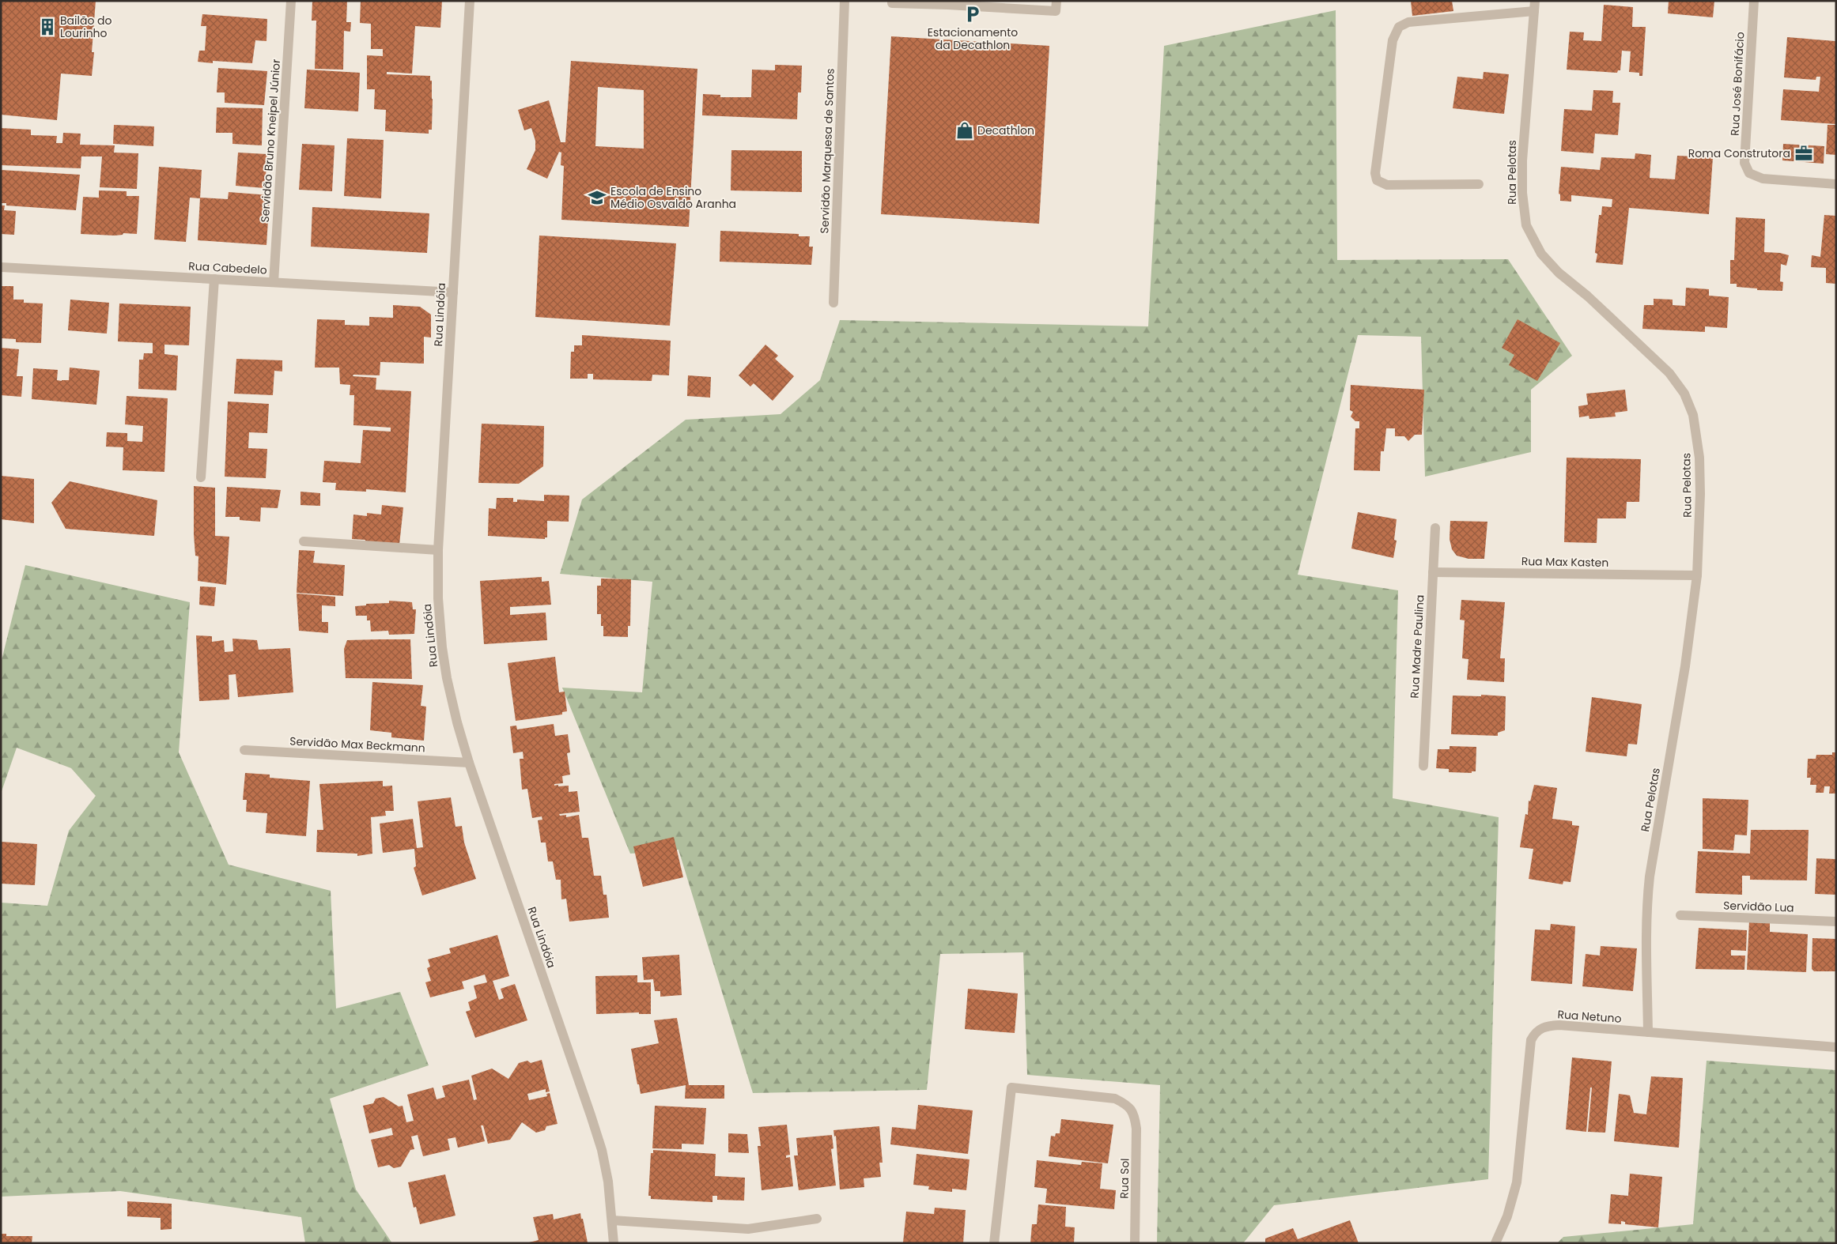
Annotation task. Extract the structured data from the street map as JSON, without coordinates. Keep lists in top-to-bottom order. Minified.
{"streets":{"street":["Rua José Bonifácio","Servidão Bruno Kneipel Júnior","Servidão Marquesa de Santos","Rua Pelotas","Rua Cabedelo","Rua Lindóia","Rua Max Kasten","Rua Madre Paulina","Servidão Max Beckmann","Servidão Lua","Rua Netuno","Rua Sol"]},"crossings":[["Servidão Bruno Kneipel Júnior","Rua Cabedelo"],["Rua Pelotas","Rua Max Kasten"],["Rua Pelotas","Rua Netuno"],["Rua Cabedelo","Rua Lindóia"],["Rua Lindóia","Servidão Max Beckmann"],["Rua Max Kasten","Rua Madre Paulina"]],"places":{"parking":["Estacionamento da Decathlon"],"building":["Bailão do Lourinho"],"shop":["Decathlon"],"office":["Roma Construtora"],"school or university":["Escola de Ensino Médio Osvaldo Aranha"]}}
